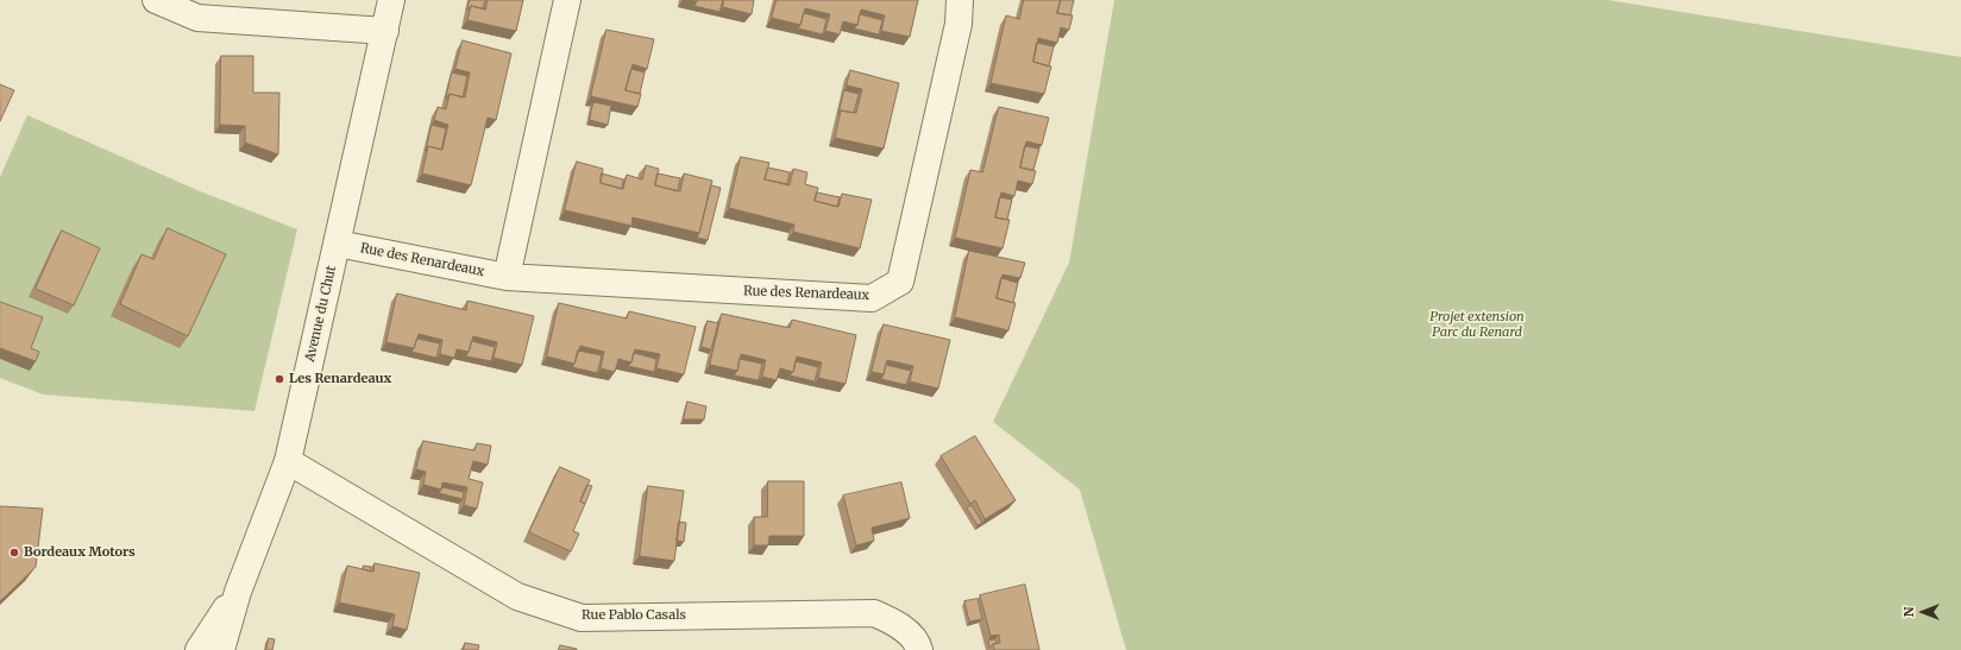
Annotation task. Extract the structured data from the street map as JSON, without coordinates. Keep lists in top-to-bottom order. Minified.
{"streets":{"street":["Rue des Renardeaux","Avenue du Chut","Rue Pablo Casals"]},"crossings":[["Rue des Renardeaux","Avenue du Chut"],["Avenue du Chut","Rue Pablo Casals"]],"parks":["Projet extension Parc du Renard"],"places":["Les Renardeaux","Bordeaux Motors"],"north":"left"}
